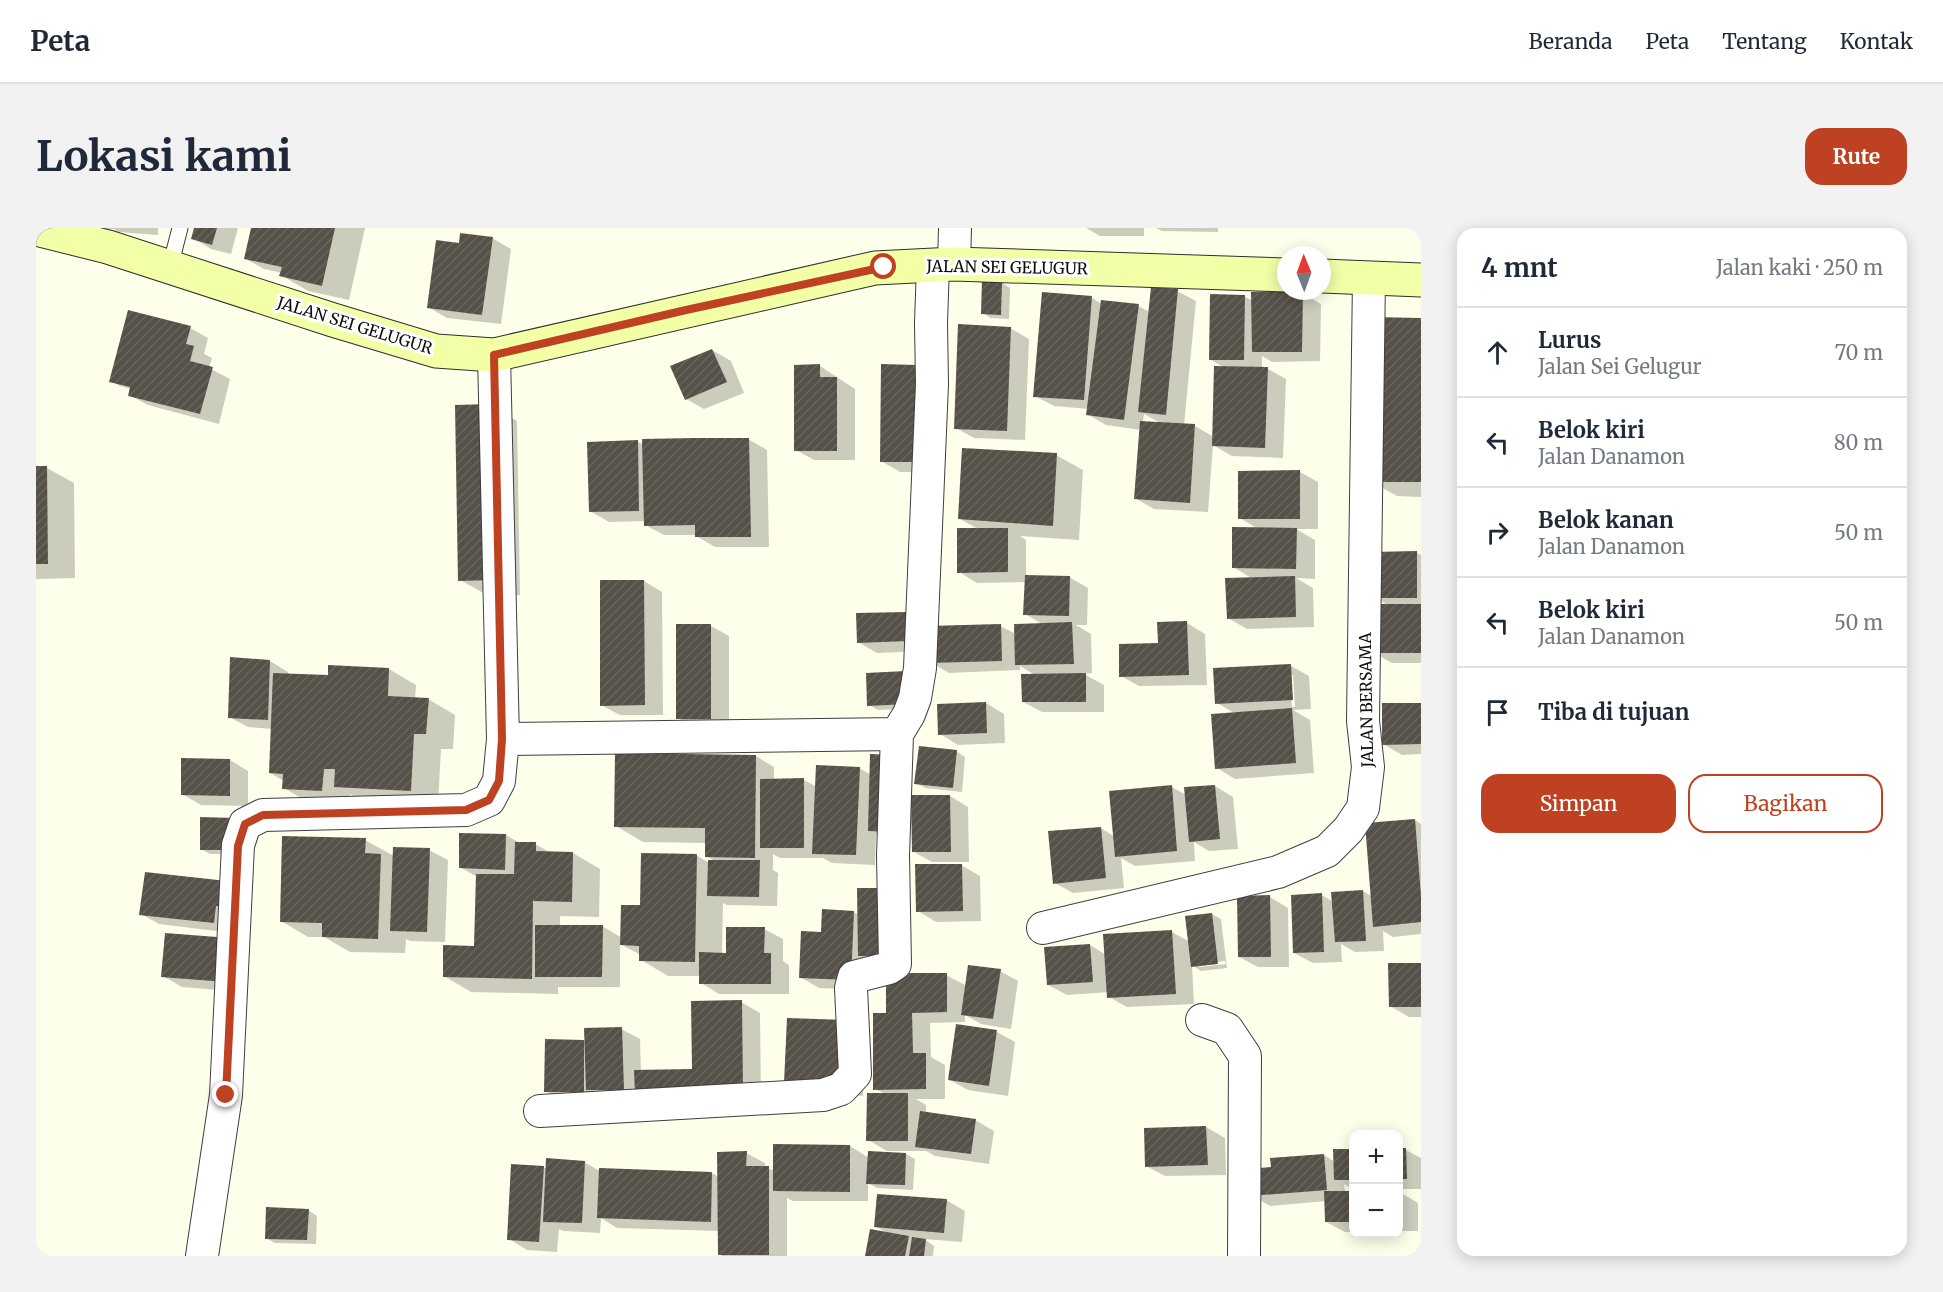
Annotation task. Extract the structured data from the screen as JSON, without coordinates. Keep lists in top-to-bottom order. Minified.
{"streets":{"main road":["JALAN SEI GELUGUR"],"street":["JALAN BERSAMA"]},"north":"top","page":{"header":"Peta","nav":["Beranda","Peta","Tentang","Kontak"],"buttons":["Rute",["Simpan","Bagikan"]],"title":"Lokasi kami","heading":["4 mnt","Jalan kaki · 250 m"],"list":[["Lurus","Jalan Sei Gelugur","70 m"],["Belok kiri","Jalan Danamon","80 m"],["Belok kanan","Jalan Danamon","50 m"],["Belok kiri","Jalan Danamon","50 m"],"Tiba di tujuan"],"map_buttons":["+","−"]}}
